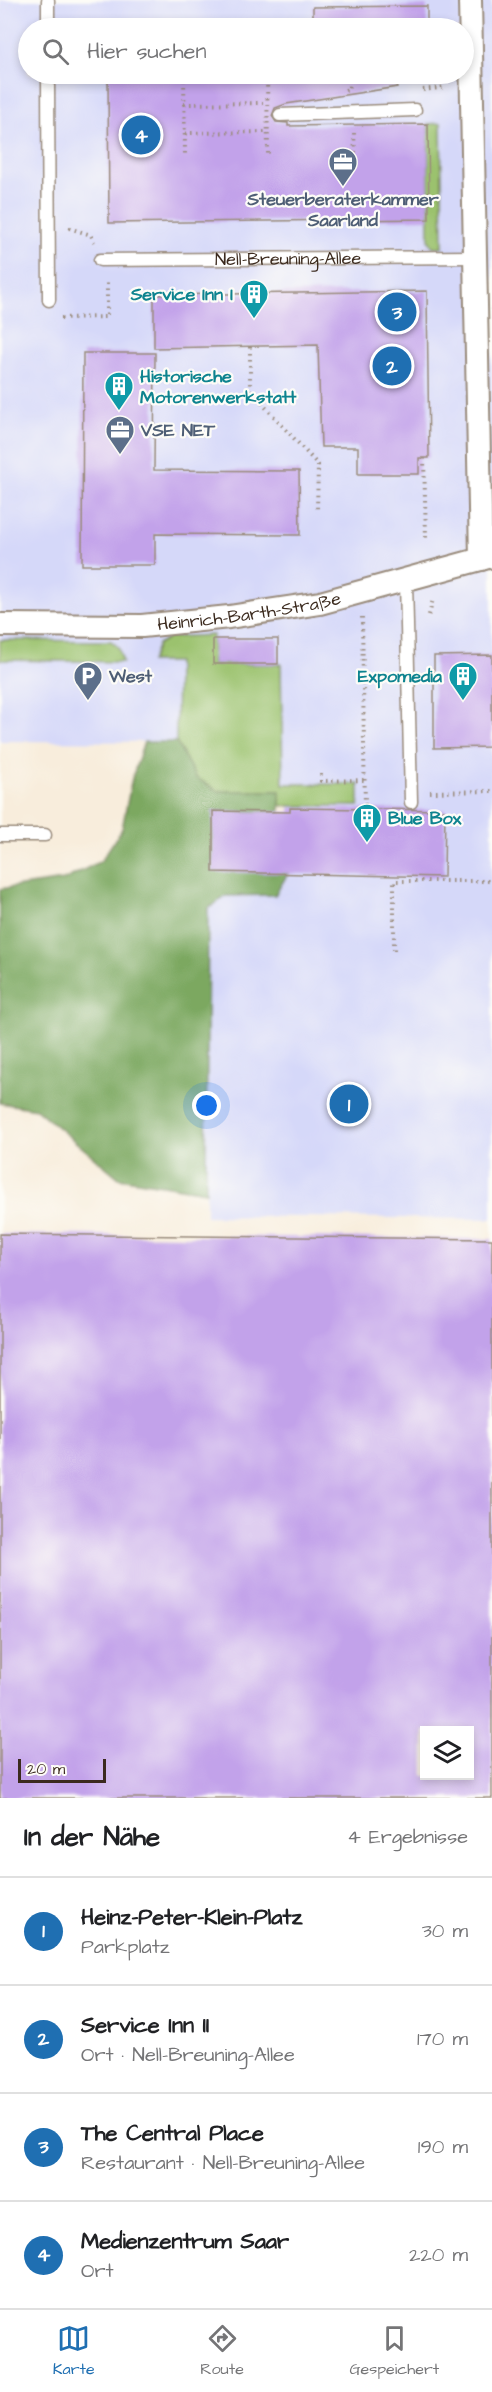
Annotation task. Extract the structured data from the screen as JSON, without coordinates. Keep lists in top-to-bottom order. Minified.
{"streets":{"street":["Heinrich-Barth-Straße"],"lane":["Nell-Breuning-Allee"]},"places":{"office":["Steuerberaterkammer Saarland","VSE NET"],"building":["Service Inn I","Historische Motorenwerkstatt","Expomedia","Blue Box"],"parking":["West"]},"scale_bar":"20 m","page":{"search":"Hier suchen","pins":["4","3","2","1"],"scale":"20 m","heading":["In der Nähe","4 Ergebnisse"],"list":[{"mark":"1","name":"Heinz-Peter-Klein-Platz","note":"Parkplatz","value":"30 m"},{"mark":"2","name":"Service Inn II","note":"Ort · Nell-Breuning-Allee","value":"170 m"},{"mark":"3","name":"The Central Place","note":"Restaurant · Nell-Breuning-Allee","value":"190 m"},{"mark":"4","name":"Medienzentrum Saar","note":"Ort","value":"220 m"}],"nav":["Karte","Route","Gespeichert"]}}
